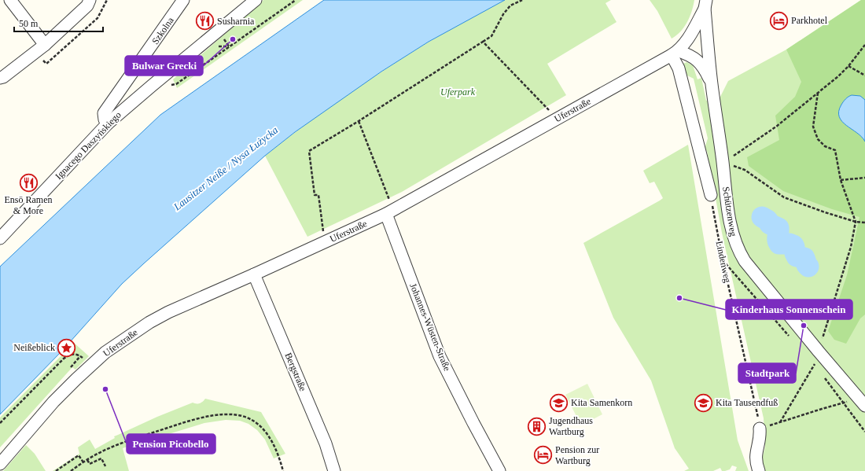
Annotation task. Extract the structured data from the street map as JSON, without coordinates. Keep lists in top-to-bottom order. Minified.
{"streets":{"street":["Szkolna","Uferstraße","Ignacego Daszyńskiego","Schützenweg","Johannes-Wüsten-Straße","Bergstraße"],"path":["Lindenweg"]},"crossings":[["Szkolna","Ignacego Daszyńskiego"],["Uferstraße","Schützenweg"],["Uferstraße","Johannes-Wüsten-Straße"],["Uferstraße","Bergstraße"]],"water":["Lausitzer Neiße / Nysa Łużycka"],"parks":["Uferpark"],"places":{"hotel":["Parkhotel","Pension zur Wartburg"],"restaurant":["Susharnia","Ensō Ramen & More"],"other":["Bulwar Grecki","Kinderhaus Sonnenschein","Stadtpark","Pension Picobello"],"place":["Neißeblick"],"school or university":["Kita Samenkorn","Kita Tausendfuß"],"building":["Jugendhaus Wartburg"]},"scale_bar":"50 m"}
